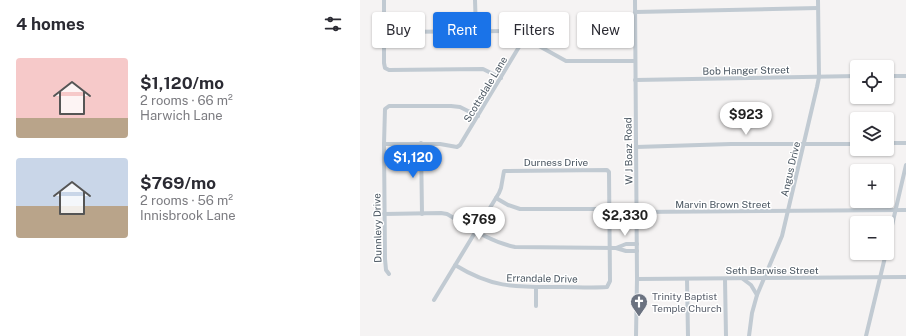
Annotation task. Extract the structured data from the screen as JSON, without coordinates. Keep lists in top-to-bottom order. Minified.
{"streets":{"street":["Bob Hanger Street","Scottsdale Lane","W J Boaz Road","Durness Drive","Angus Drive","Marvin Brown Street","Dunnlevy Drive","Seth Barwise Street","Errandale Drive"]},"crossings":[["Bob Hanger Street","W J Boaz Road"],["Bob Hanger Street","Angus Drive"],["Scottsdale Lane","Dunnlevy Drive"],["W J Boaz Road","Marvin Brown Street"],["W J Boaz Road","Seth Barwise Street"],["Angus Drive","Marvin Brown Street"],["Angus Drive","Seth Barwise Street"]],"places":{"church":["Trinity Baptist Temple Church"]},"page":{"heading":"4 homes","chip":["Buy","Rent","Filters","New"],"list":[{"name":"$1,120/mo","note":"2 rooms · 66 m² · Harwich Lane"},{"name":"$769/mo","note":"2 rooms · 56 m² · Innisbrook Lane"}],"map_buttons":["+","−"],"price":["$923","$1,120","$2,330","$769"]}}
